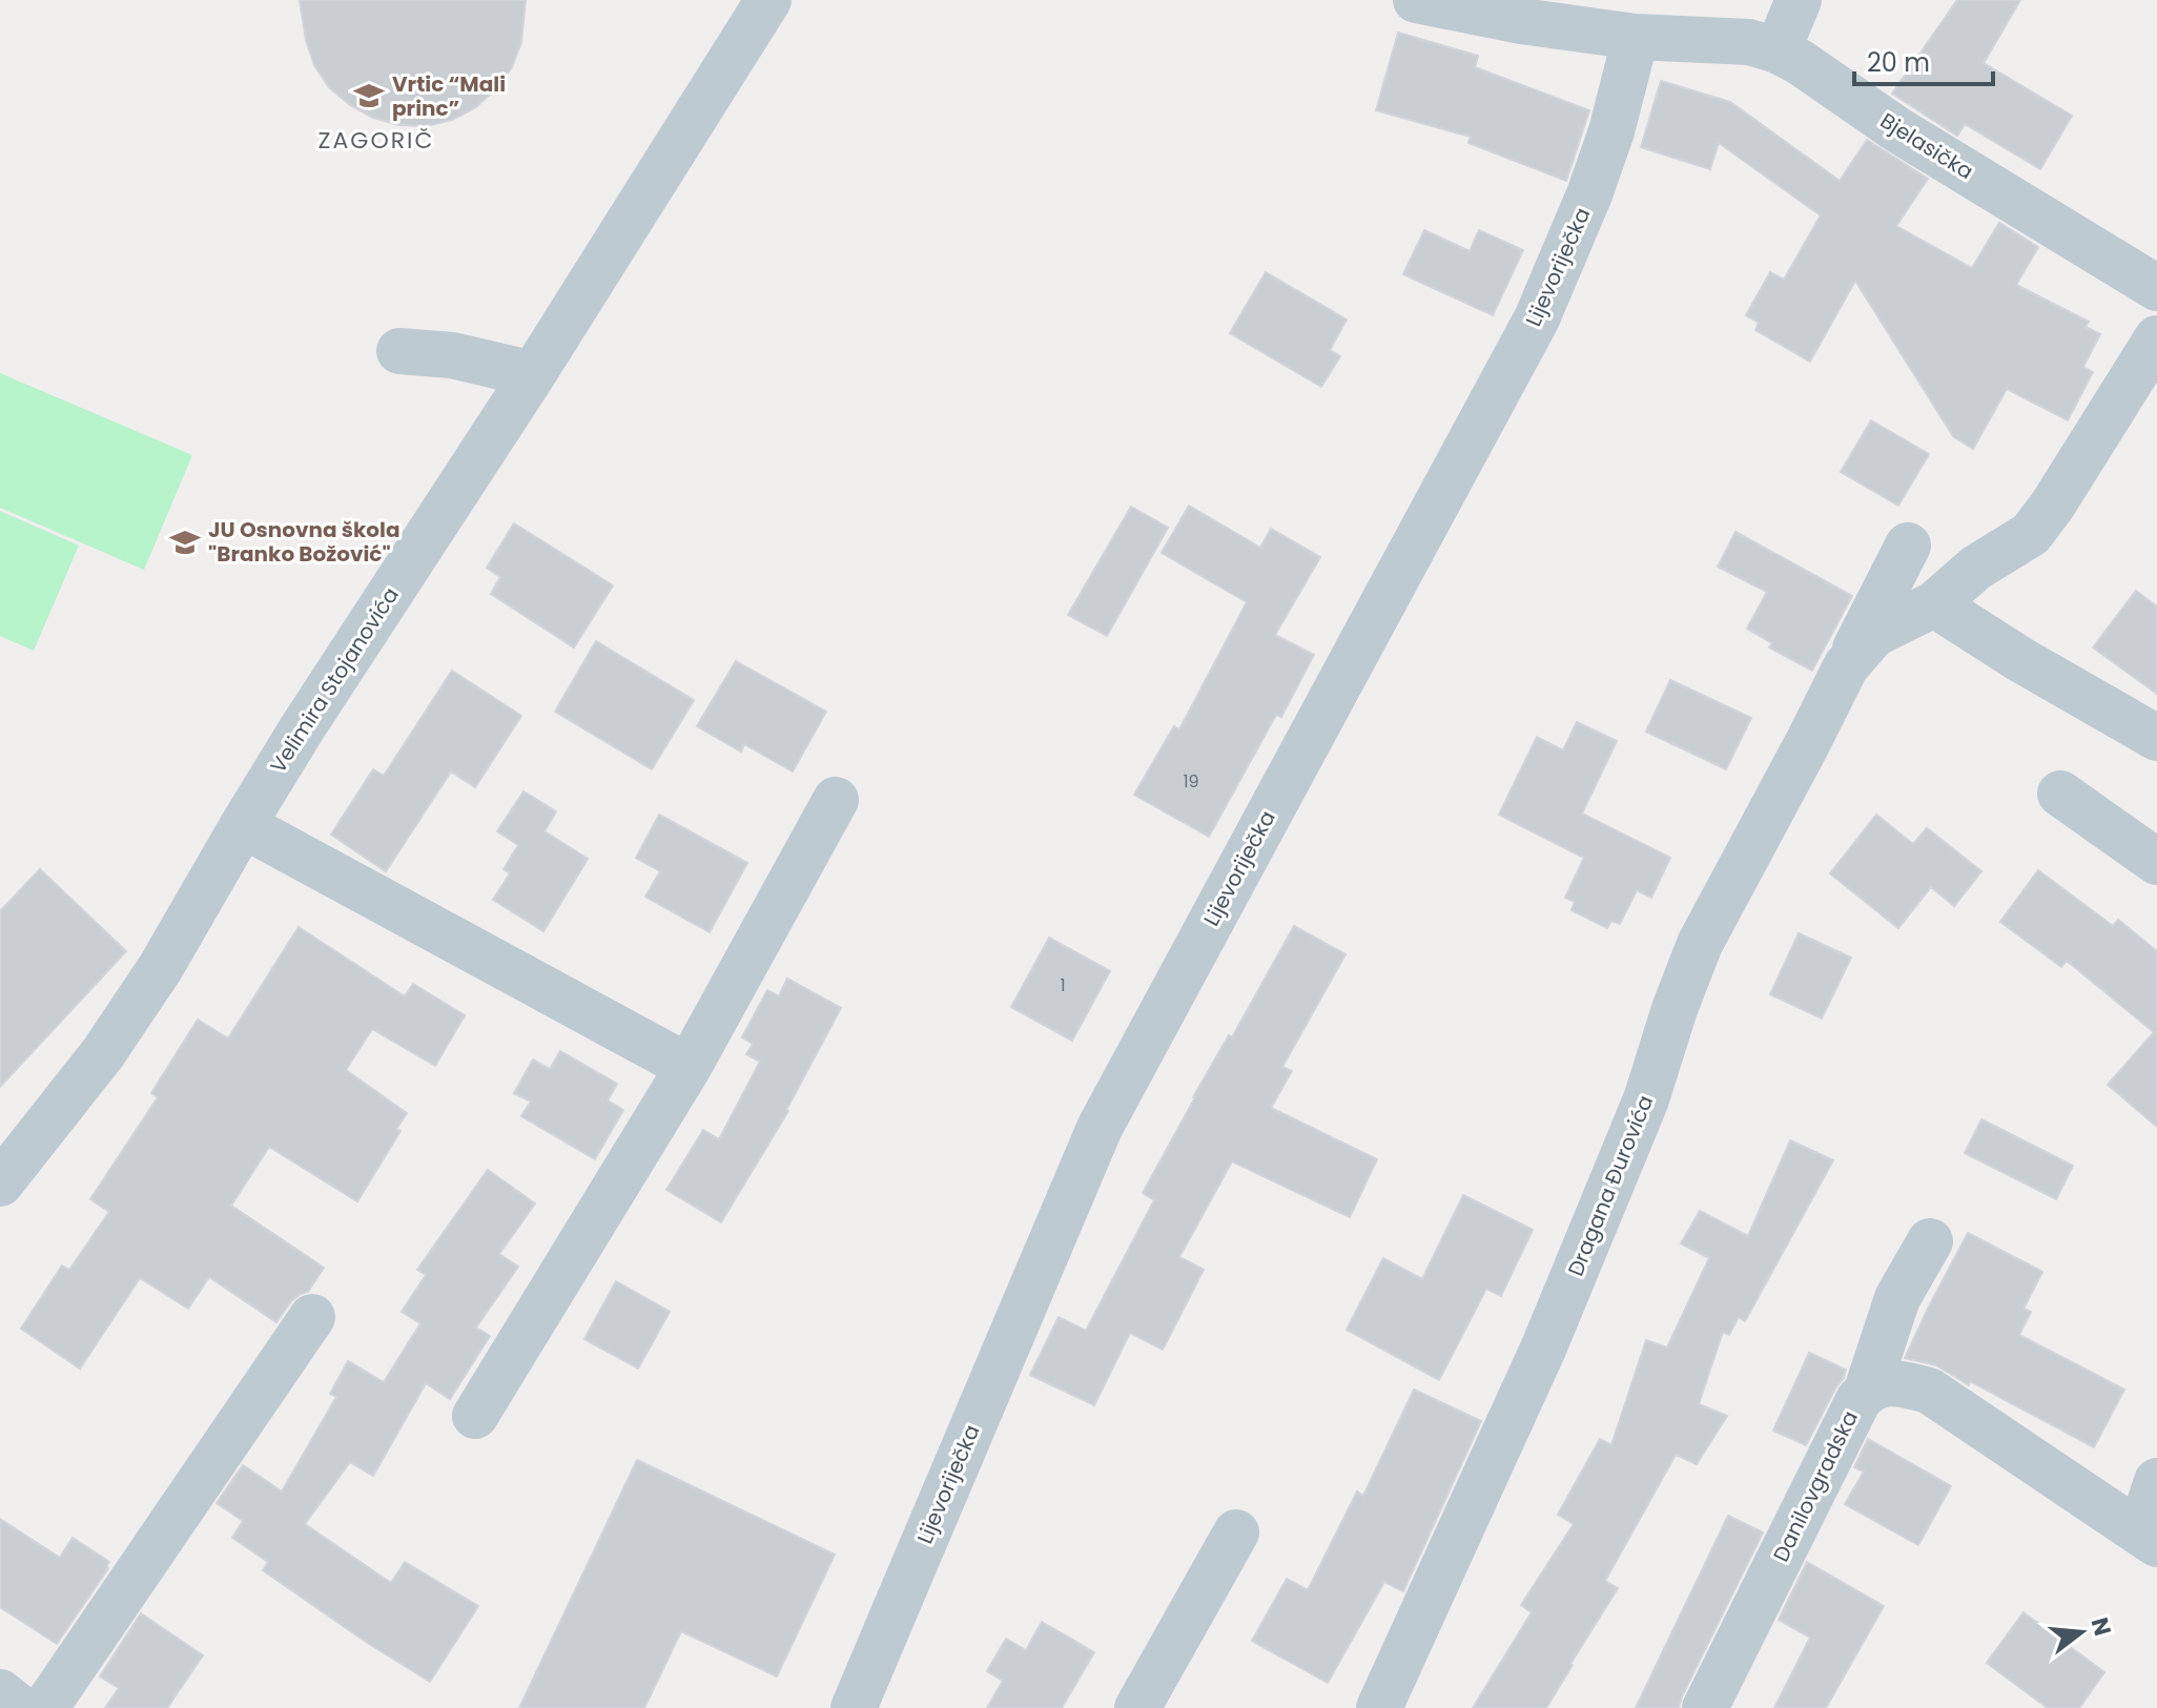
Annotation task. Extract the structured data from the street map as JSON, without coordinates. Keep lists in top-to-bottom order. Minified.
{"streets":{"street":["Bjelasička","Lijevoriječka","Velimira Stojanovića","Dragana Đurovića","Danilovgradska"]},"crossings":[["Bjelasička","Lijevoriječka"]],"districts":["ZAGORIČ"],"places":{"school or university":["Vrtic “Mali princ”","JU Osnovna škola \"Branko Božović\""]},"house_numbers":["19","1"],"scale_bar":"20 m","north":"right"}
